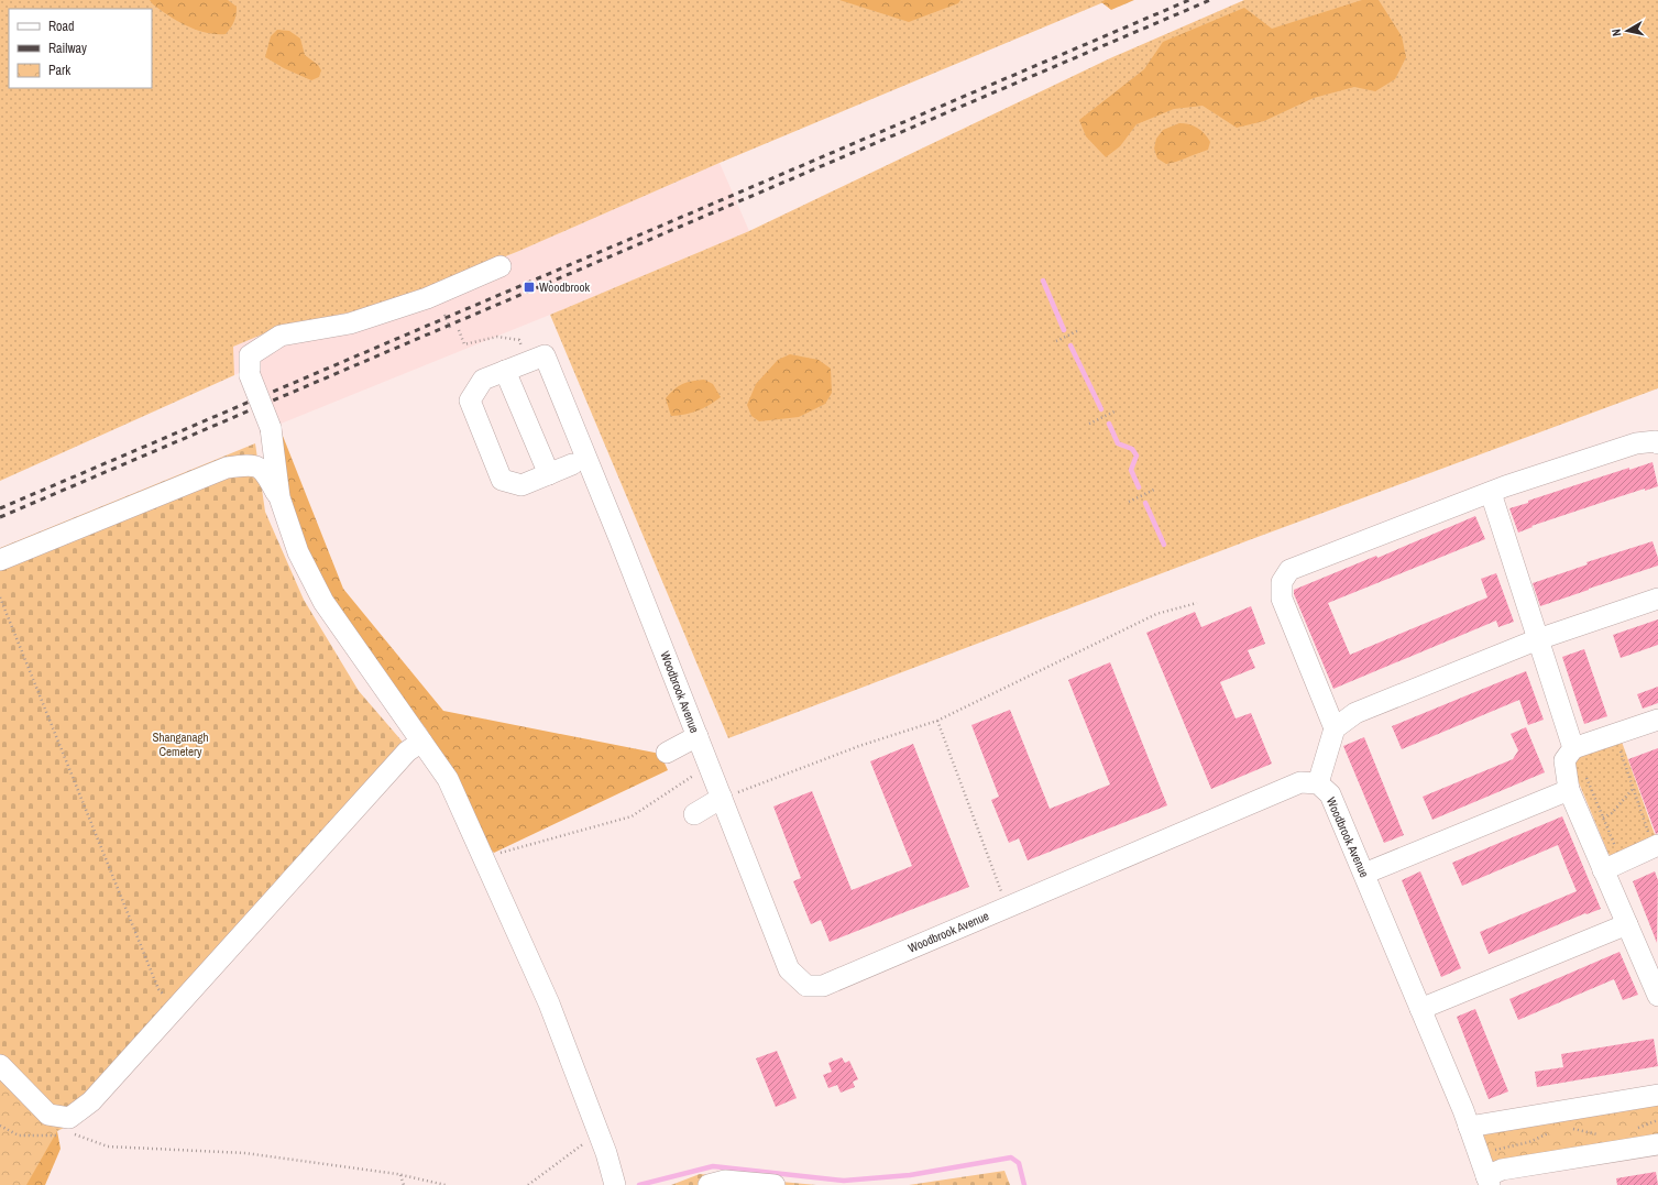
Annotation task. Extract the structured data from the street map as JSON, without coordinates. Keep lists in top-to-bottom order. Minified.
{"streets":{"street":["Woodbrook Avenue"]},"parks":["Shanganagh Cemetery"],"places":{"transit":["Woodbrook"]},"legend":["Road","Railway","Park"],"north":"left"}
